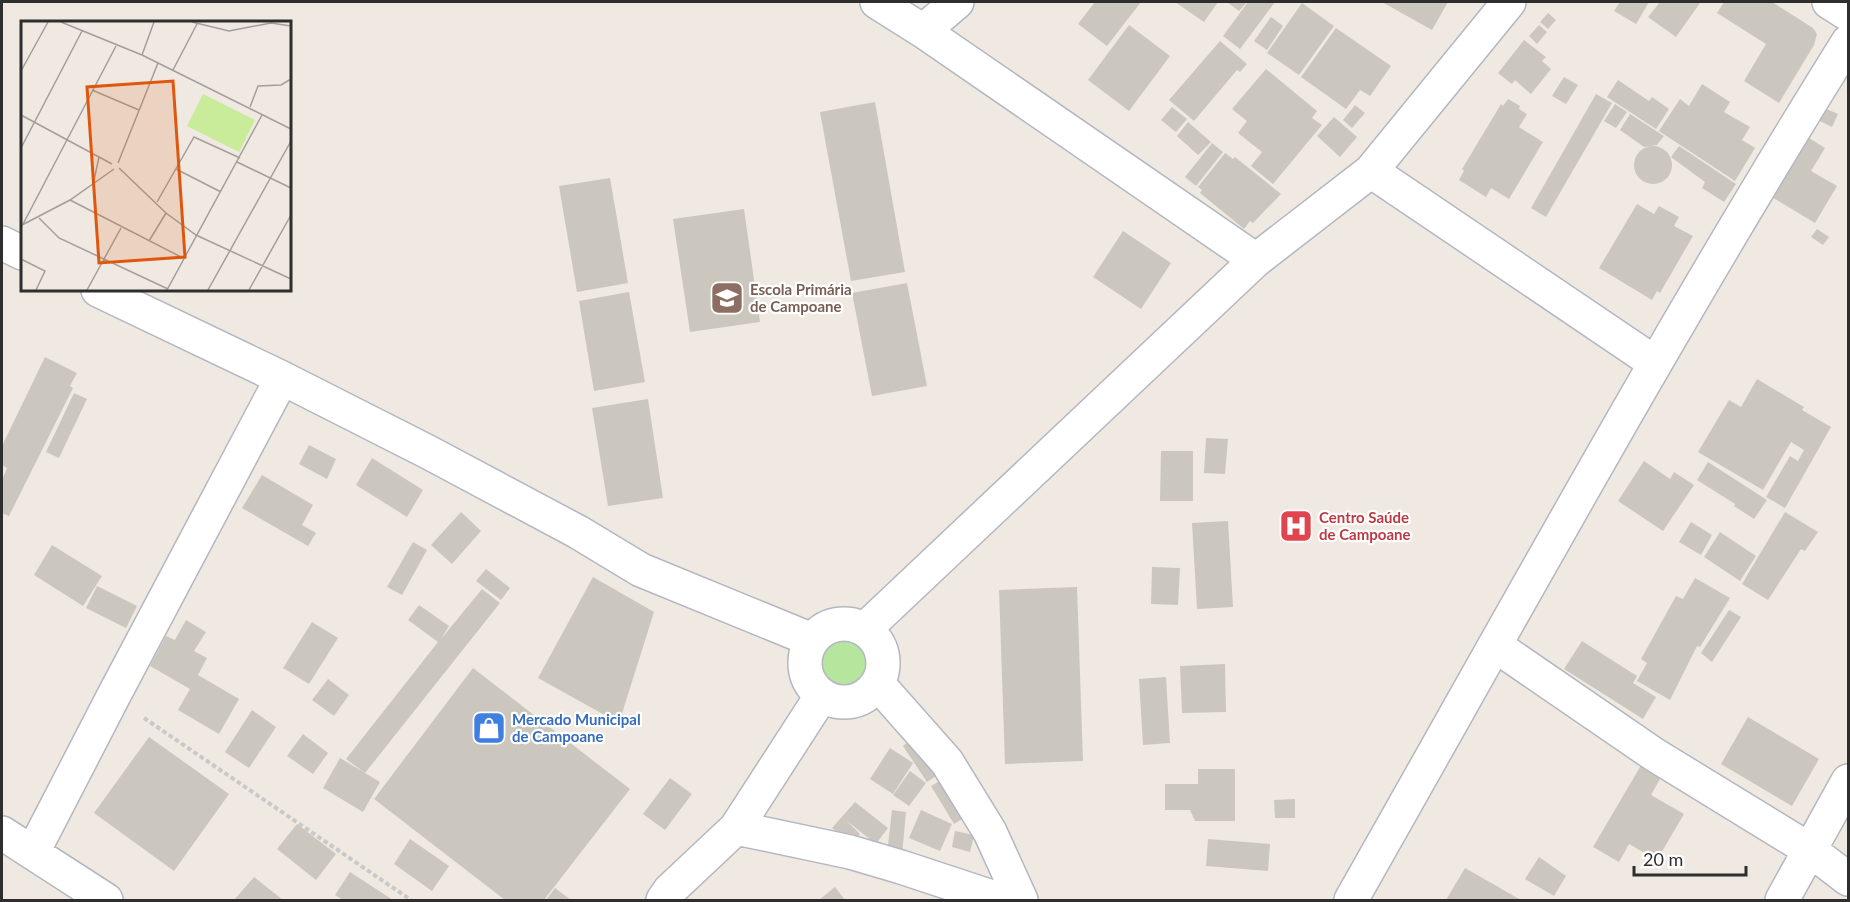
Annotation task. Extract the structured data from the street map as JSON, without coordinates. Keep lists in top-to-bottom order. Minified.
{"places":{"school or university":["Escola Primária de Campoane"],"hospital":["Centro Saúde de Campoane"],"shop":["Mercado Municipal de Campoane"]},"scale_bar":"20 m"}
